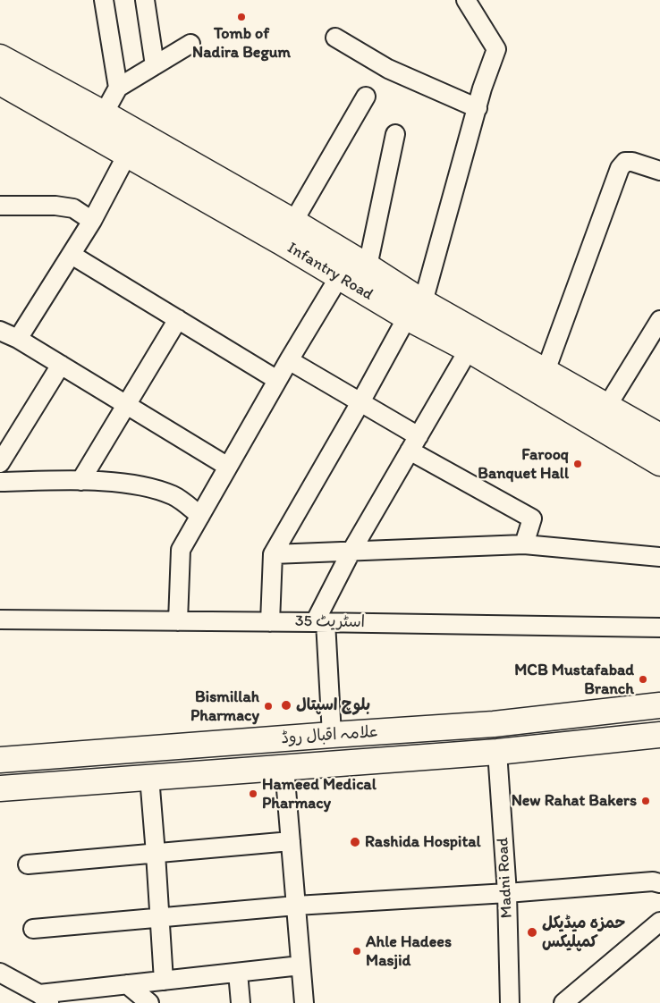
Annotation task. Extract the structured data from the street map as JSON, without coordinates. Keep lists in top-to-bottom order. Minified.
{"streets":{"main road":["Infantry Road","علامہ اقبال روڈ"],"street":["اسٹریٹ 35","Madni Road"]},"crossings":[["علامہ اقبال روڈ","Madni Road"]],"places":["Tomb of Nadira Begum","Farooq Banquet Hall","MCB Mustafabad Branch","بلوچ اسپتال","Bismillah Pharmacy","Hameed Medical Pharmacy","New Rahat Bakers","Rashida Hospital","حمزہ میڈیکل کمپلیکس","Ahle Hadees Masjid"]}
